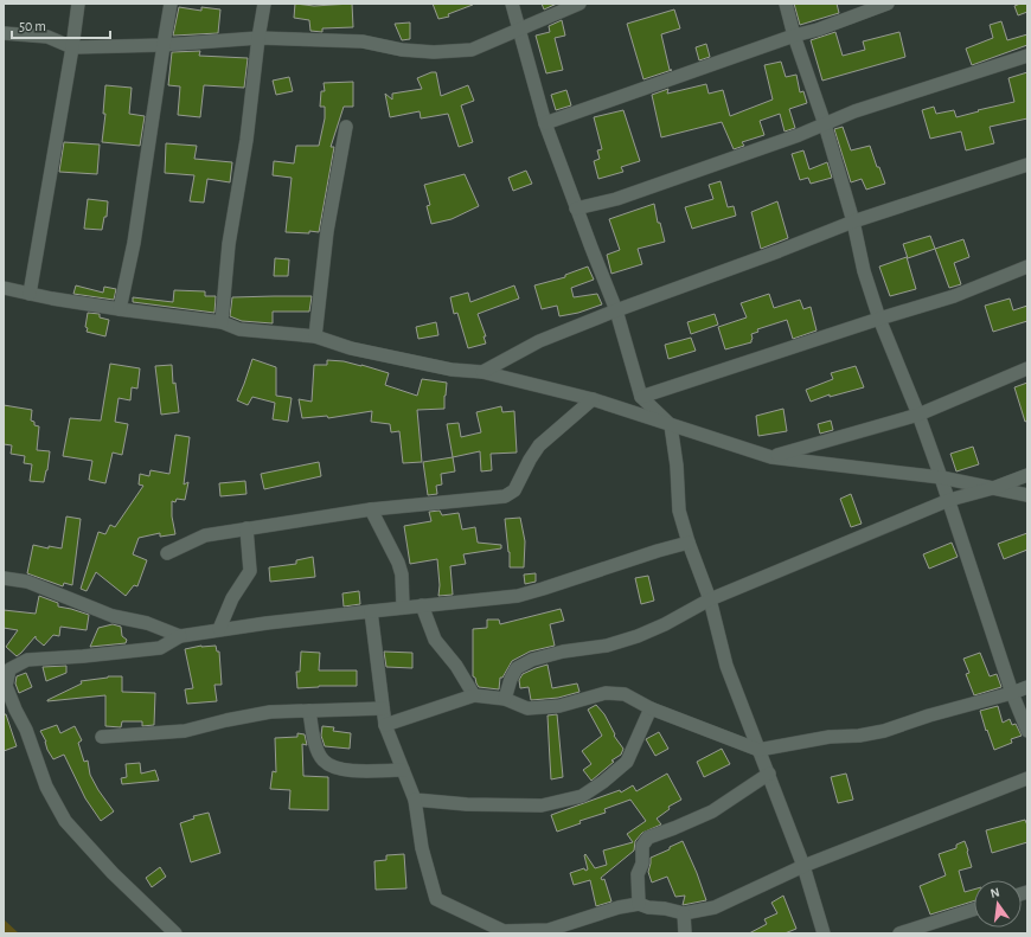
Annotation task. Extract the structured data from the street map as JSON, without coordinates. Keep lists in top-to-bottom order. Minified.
{"scale_bar":"50 m","north":"top"}
